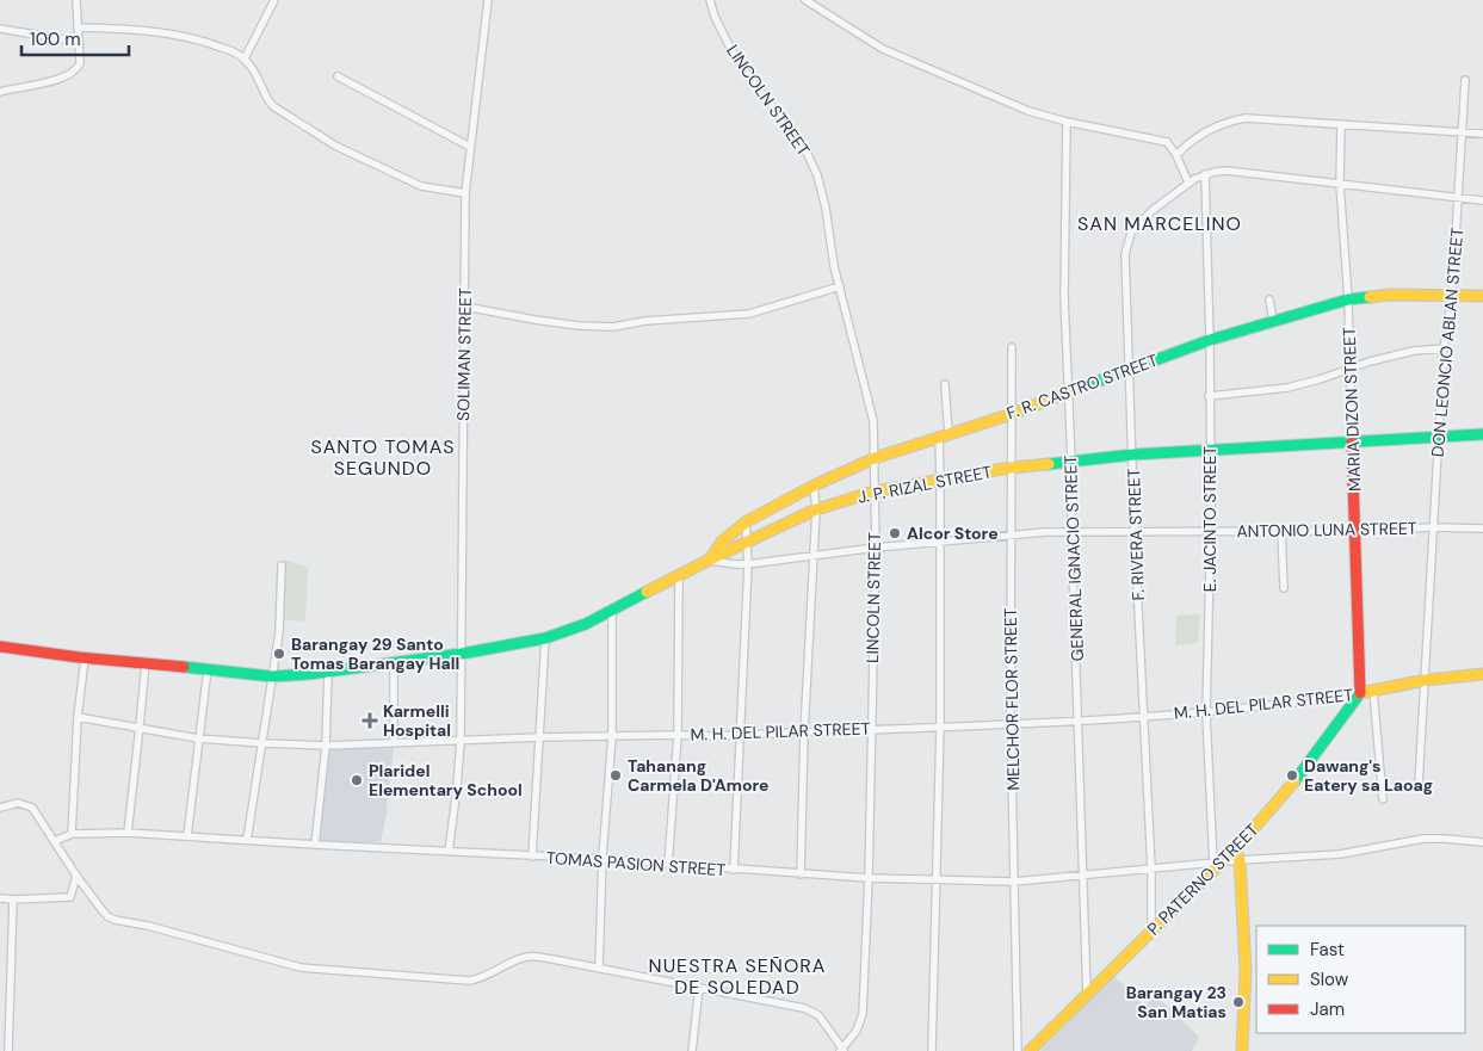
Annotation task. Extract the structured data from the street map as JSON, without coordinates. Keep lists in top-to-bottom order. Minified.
{"streets":{"main road":["F. R. CASTRO STREET","MARIA DIZON STREET","J. P. RIZAL STREET","M. H. DEL PILAR STREET","P. PATERNO STREET"],"street":["LINCOLN STREET","DON LEONCIO ABLAN STREET","SOLIMAN STREET","E. JACINTO STREET","ANTONIO LUNA STREET","F. RIVERA STREET","GENERAL IGNACIO STREET","MELCHOR FLOR STREET","TOMAS PASION STREET"]},"crossings":[["LINCOLN STREET","F. R. CASTRO STREET"],["LINCOLN STREET","J. P. RIZAL STREET"],["LINCOLN STREET","ANTONIO LUNA STREET"],["LINCOLN STREET","M. H. DEL PILAR STREET"],["LINCOLN STREET","TOMAS PASION STREET"],["DON LEONCIO ABLAN STREET","F. R. CASTRO STREET"],["DON LEONCIO ABLAN STREET","J. P. RIZAL STREET"],["DON LEONCIO ABLAN STREET","ANTONIO LUNA STREET"],["DON LEONCIO ABLAN STREET","M. H. DEL PILAR STREET"],["SOLIMAN STREET","J. P. RIZAL STREET"],["SOLIMAN STREET","M. H. DEL PILAR STREET"],["SOLIMAN STREET","TOMAS PASION STREET"],["F. R. CASTRO STREET","MARIA DIZON STREET"],["F. R. CASTRO STREET","J. P. RIZAL STREET"],["F. R. CASTRO STREET","E. JACINTO STREET"],["F. R. CASTRO STREET","ANTONIO LUNA STREET"],["F. R. CASTRO STREET","F. RIVERA STREET"],["F. R. CASTRO STREET","GENERAL IGNACIO STREET"],["F. R. CASTRO STREET","MELCHOR FLOR STREET"],["MARIA DIZON STREET","J. P. RIZAL STREET"],["MARIA DIZON STREET","ANTONIO LUNA STREET"],["MARIA DIZON STREET","M. H. DEL PILAR STREET"],["MARIA DIZON STREET","P. PATERNO STREET"],["J. P. RIZAL STREET","E. JACINTO STREET"],["J. P. RIZAL STREET","ANTONIO LUNA STREET"],["J. P. RIZAL STREET","F. RIVERA STREET"],["J. P. RIZAL STREET","GENERAL IGNACIO STREET"],["J. P. RIZAL STREET","MELCHOR FLOR STREET"],["E. JACINTO STREET","ANTONIO LUNA STREET"],["E. JACINTO STREET","F. RIVERA STREET"],["E. JACINTO STREET","M. H. DEL PILAR STREET"],["E. JACINTO STREET","TOMAS PASION STREET"],["E. JACINTO STREET","P. PATERNO STREET"],["ANTONIO LUNA STREET","F. RIVERA STREET"],["ANTONIO LUNA STREET","GENERAL IGNACIO STREET"],["ANTONIO LUNA STREET","MELCHOR FLOR STREET"],["F. RIVERA STREET","M. H. DEL PILAR STREET"],["F. RIVERA STREET","TOMAS PASION STREET"],["F. RIVERA STREET","P. PATERNO STREET"],["GENERAL IGNACIO STREET","M. H. DEL PILAR STREET"],["GENERAL IGNACIO STREET","TOMAS PASION STREET"],["GENERAL IGNACIO STREET","P. PATERNO STREET"],["MELCHOR FLOR STREET","M. H. DEL PILAR STREET"],["MELCHOR FLOR STREET","TOMAS PASION STREET"],["M. H. DEL PILAR STREET","P. PATERNO STREET"],["TOMAS PASION STREET","P. PATERNO STREET"]],"districts":["SAN MARCELINO","SANTO TOMAS SEGUNDO","NUESTRA SEÑORA DE SOLEDAD"],"places":{"other":["Alcor Store","Barangay 29 Santo Tomas Barangay Hall","Tahanang Carmela D'Amore","Dawang's Eatery sa Laoag","Plaridel Elementary School","Barangay 23 San Matias"],"health":["Karmelli Hospital"]},"legend":["Fast","Slow","Jam"],"scale_bar":"100 m"}
